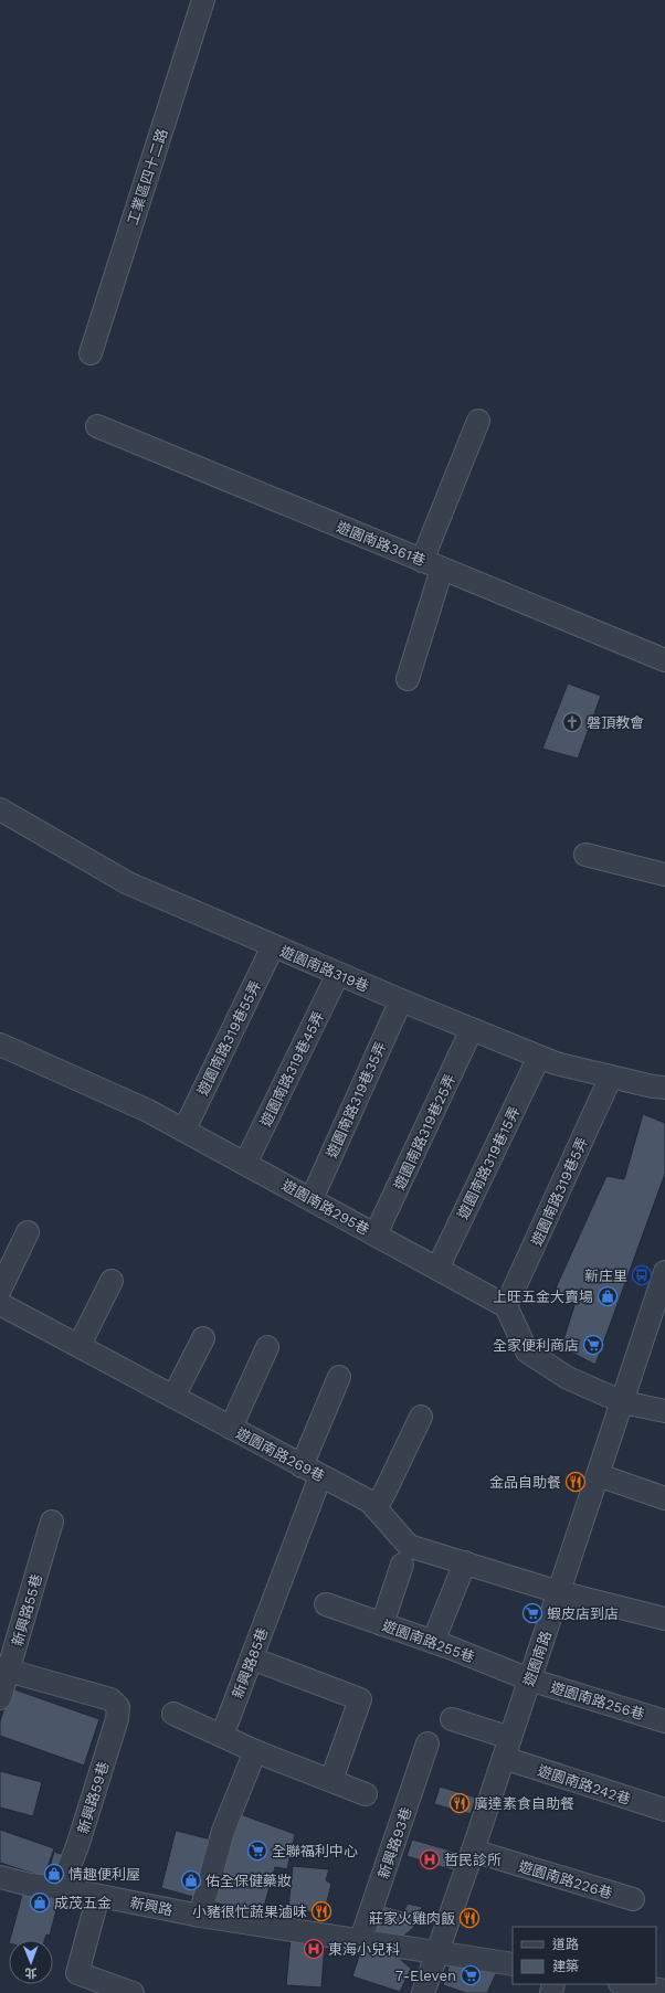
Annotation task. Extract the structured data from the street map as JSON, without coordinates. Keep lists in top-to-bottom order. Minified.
{"streets":{"street":["工業區四十二路","遊園南路361巷","遊園南路319巷","遊園南路319巷55弄","遊園南路319巷45弄","遊園南路319巷35弄","遊園南路319巷25弄","遊園南路319巷15弄","遊園南路319巷5弄","遊園南路295巷","遊園南路269巷","新興路55巷","遊園南路255巷","遊園南路","新興路85巷","遊園南路256巷","遊園南路242巷","新興路59巷","新興路93巷","遊園南路226巷","新興路"]},"crossings":[["遊園南路319巷","遊園南路319巷55弄"],["遊園南路319巷","遊園南路319巷45弄"],["遊園南路319巷","遊園南路319巷35弄"],["遊園南路319巷","遊園南路319巷25弄"],["遊園南路319巷","遊園南路319巷15弄"],["遊園南路319巷","遊園南路319巷5弄"],["遊園南路319巷55弄","遊園南路295巷"],["遊園南路319巷45弄","遊園南路295巷"],["遊園南路319巷35弄","遊園南路295巷"],["遊園南路319巷25弄","遊園南路295巷"],["遊園南路319巷15弄","遊園南路295巷"],["遊園南路319巷5弄","遊園南路295巷"],["遊園南路269巷","遊園南路"],["遊園南路269巷","新興路85巷"],["新興路55巷","新興路59巷"],["遊園南路255巷","遊園南路"],["遊園南路255巷","遊園南路256巷"],["遊園南路","遊園南路256巷"],["遊園南路","遊園南路242巷"],["遊園南路","遊園南路226巷"],["遊園南路","新興路"],["新興路59巷","新興路"],["新興路93巷","新興路"]],"places":{"church":["磐頂教會"],"bus stop":["新庄里"],"shop":["上旺五金大賣場","情趣便利屋","佑全保健藥妝","成茂五金"],"supermarket":["全家便利商店","蝦皮店到店","全聯福利中心","7-Eleven"],"restaurant":["金品自助餐","廣達素食自助餐","小豬很忙蔬果滷味","莊家火雞肉飯"],"hospital":["哲民診所","東海小兒科"]},"legend":["道路","建築"],"north":"bottom"}
